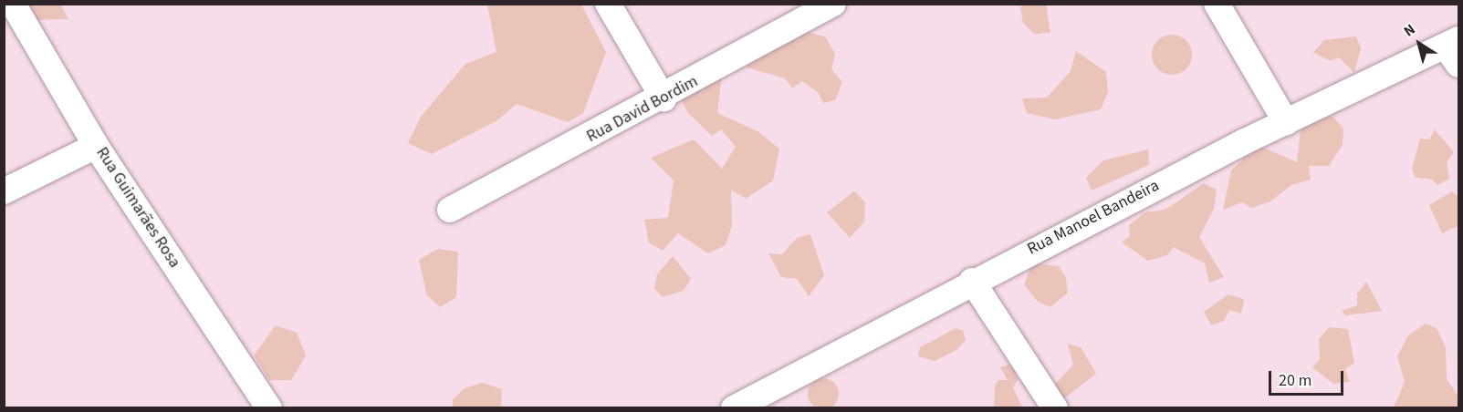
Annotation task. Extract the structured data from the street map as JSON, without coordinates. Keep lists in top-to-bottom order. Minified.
{"streets":{"street":["Rua David Bordim","Rua Guimarães Rosa","Rua Manoel Bandeira"]},"scale_bar":"20 m","north":"top left"}
